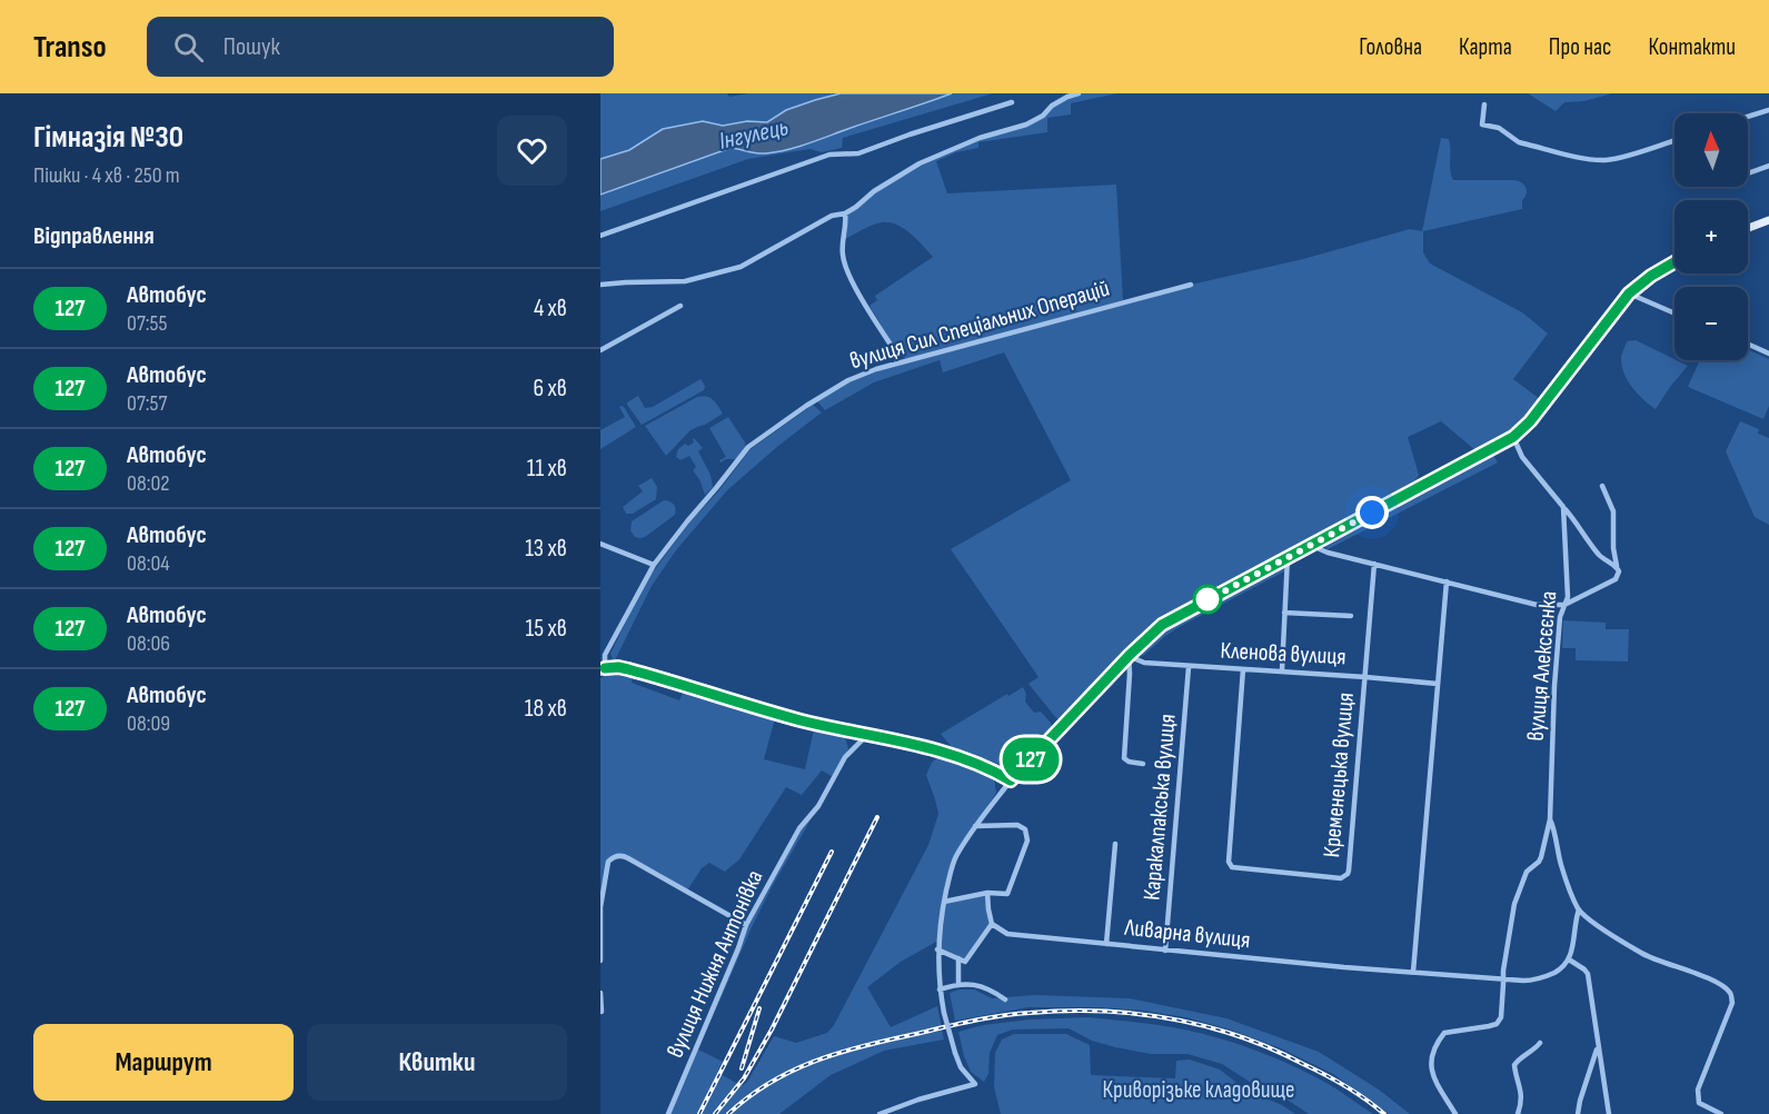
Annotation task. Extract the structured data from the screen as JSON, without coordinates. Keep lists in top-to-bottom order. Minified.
{"streets":{"street":["вулиця Сил Спеціальних Операцій","Кленова вулиця","вулиця Алексєєнка","Кременецька вулиця","Каракалпакська вулиця","Ливарна вулиця","вулиця Нижня Антонівка"]},"crossings":[["Кленова вулиця","Кременецька вулиця"],["Кленова вулиця","Каракалпакська вулиця"],["Каракалпакська вулиця","Ливарна вулиця"]],"water":["Інгулець"],"parks":["Криворізьке кладовище"],"lines":["bus line 127"],"north":"top","page":{"header":"Transo","search":"Пошук","nav":["Головна","Карта","Про нас","Контакти"],"heading":[["Гімназія №30","Пішки · 4 хв · 250 m"],"Відправлення"],"on_map":"127","map_buttons":["+","−"],"list":[{"mark":"127","name":"Автобус","note":"07:55","value":"4 хв"},{"mark":"127","name":"Автобус","note":"07:57","value":"6 хв"},{"mark":"127","name":"Автобус","note":"08:02","value":"11 хв"},{"mark":"127","name":"Автобус","note":"08:04","value":"13 хв"},{"mark":"127","name":"Автобус","note":"08:06","value":"15 хв"},{"mark":"127","name":"Автобус","note":"08:09","value":"18 хв"}],"buttons":["Маршрут","Квитки"]}}
